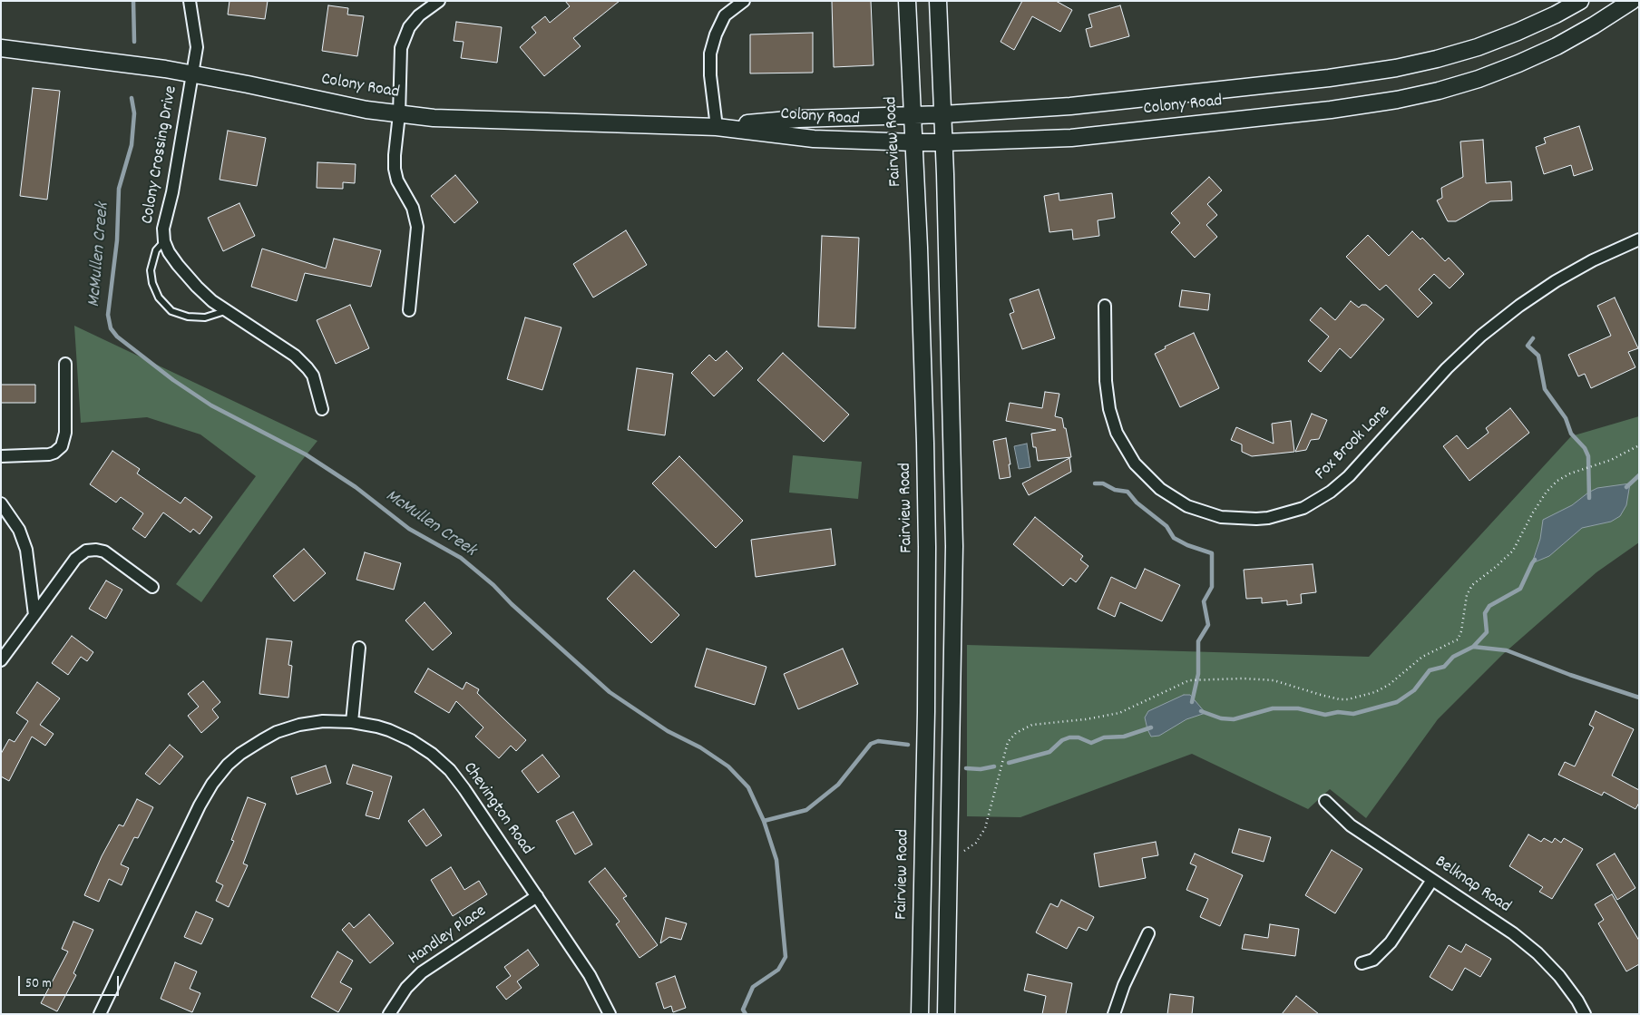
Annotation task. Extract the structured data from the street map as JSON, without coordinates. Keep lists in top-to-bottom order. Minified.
{"streets":{"main road":["Colony Road","Fairview Road"],"street":["Colony Crossing Drive","Fox Brook Lane","Chevington Road","Belknap Road","Handley Place"]},"crossings":[["Colony Road","Fairview Road"],["Colony Road","Colony Crossing Drive"],["Chevington Road","Handley Place"]],"water":["McMullen Creek"],"scale_bar":"50 m"}
